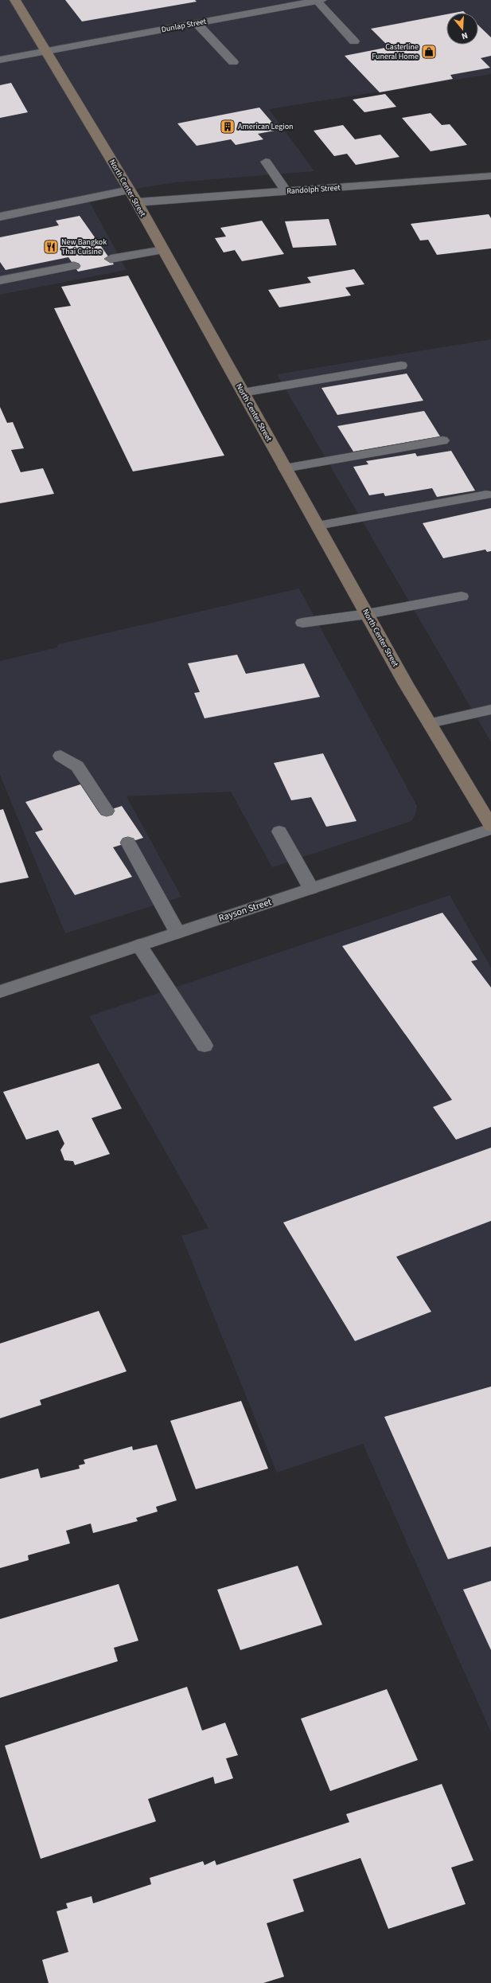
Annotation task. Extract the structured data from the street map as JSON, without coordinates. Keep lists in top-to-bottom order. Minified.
{"streets":{"main road":["North Center Street"],"street":["Dunlap Street","Randolph Street","Rayson Street"]},"crossings":[["Dunlap Street","North Center Street"],["North Center Street","Randolph Street"]],"places":{"shop":["Casterline Funeral Home"],"building":["American Legion"],"restaurant":["New Bangkok Thai Cuisine"]},"north":"bottom"}
